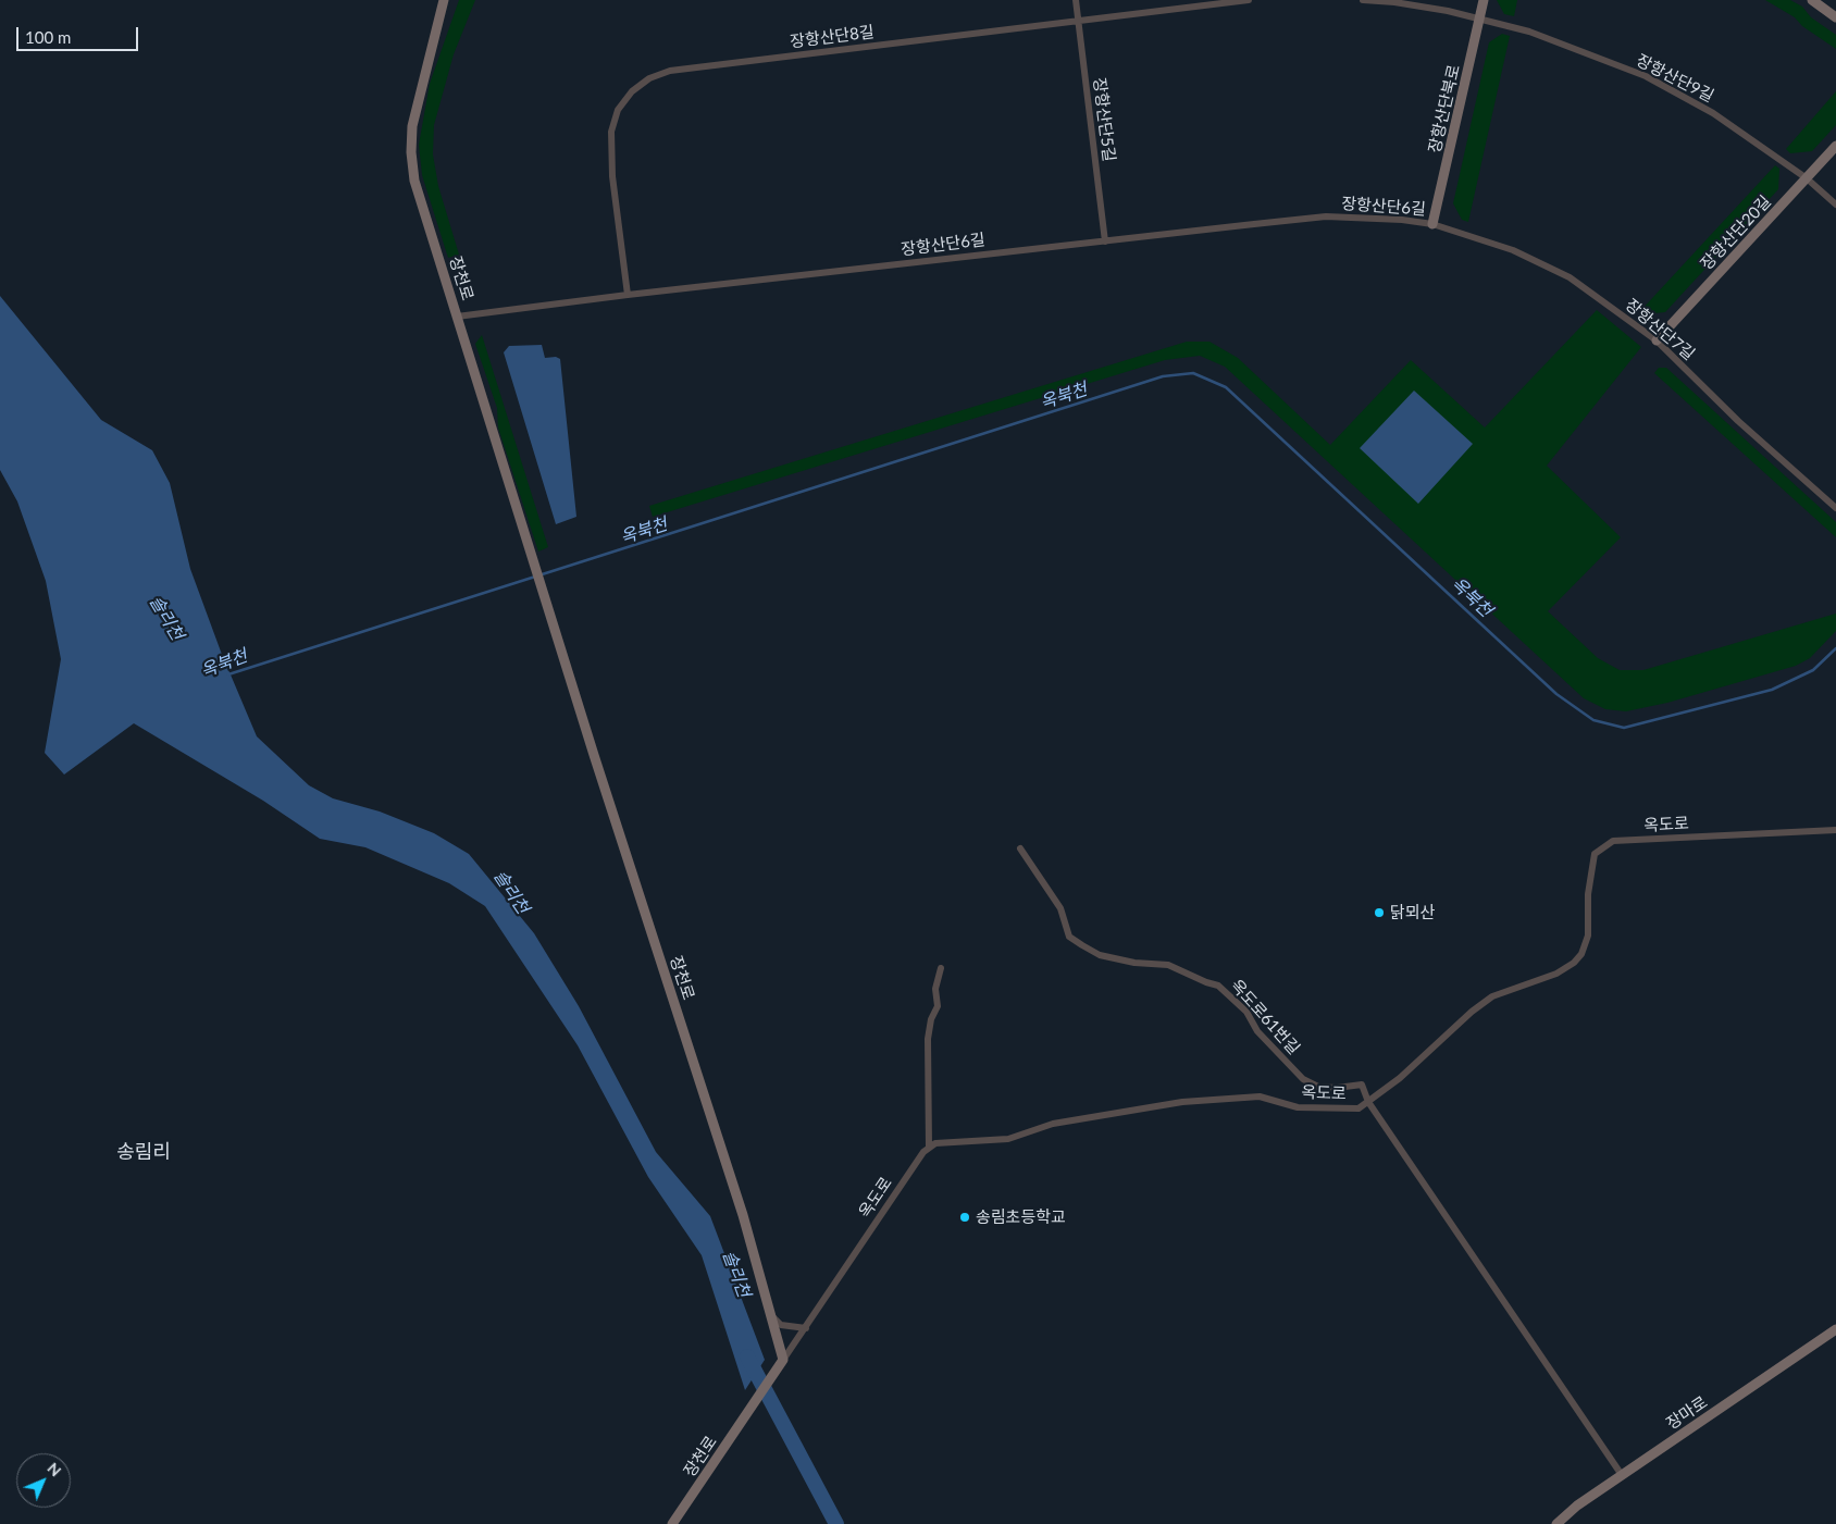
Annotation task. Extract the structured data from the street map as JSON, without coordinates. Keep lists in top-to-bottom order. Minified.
{"streets":{"main road":["장항산단북로","장항산단20길","장천로","장마로"],"street":["장항산단8길","장항산단9길","장항산단5길","장항산단6길","장항산단7길","옥도로","옥도로61번길"]},"crossings":[["장항산단8길","장항산단5길"],["장항산단8길","장항산단6길"],["장항산단9길","장항산단북로"],["장항산단9길","장항산단20길"],["장항산단북로","장항산단6길"],["장항산단북로","장항산단7길"],["장항산단5길","장항산단6길"],["장항산단6길","장천로"],["장항산단6길","장항산단7길"],["장항산단20길","장항산단7길"],["장천로","옥도로"],["옥도로","옥도로61번길"]],"districts":["송림리"],"water":["옥북천","솔리천"],"places":["닭뫼산","송림초등학교"],"scale_bar":"100 m","north":"top right"}
